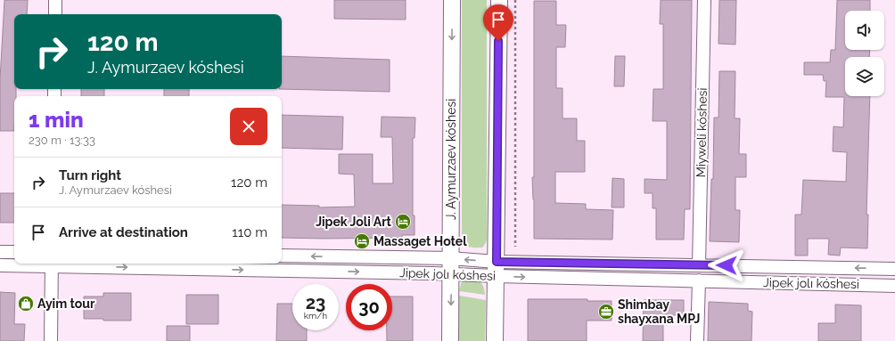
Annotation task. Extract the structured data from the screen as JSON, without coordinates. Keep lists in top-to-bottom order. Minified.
{"streets":{"street":["Miyweli kóshesi","J. Aymurzaev kóshesi","Jipek jolı kóshesi"]},"crossings":[["Miyweli kóshesi","Jipek jolı kóshesi"],["J. Aymurzaev kóshesi","Jipek jolı kóshesi"]],"places":{"hotel":["Jipek Joli Art","Massaget Hotel"],"shop":["Ayim tour"],"office":["Shimbay shayxana MPJ"]},"page":{"turn":["120 m","J. Aymurzaev kóshesi"],"heading":["1 min","230 m · 13:33"],"list":[{"name":"Turn right","note":"J. Aymurzaev kóshesi","value":"120 m"},{"name":"Arrive at destination","value":"110 m"}],"speed":"23 km/h","limit":"30"}}
